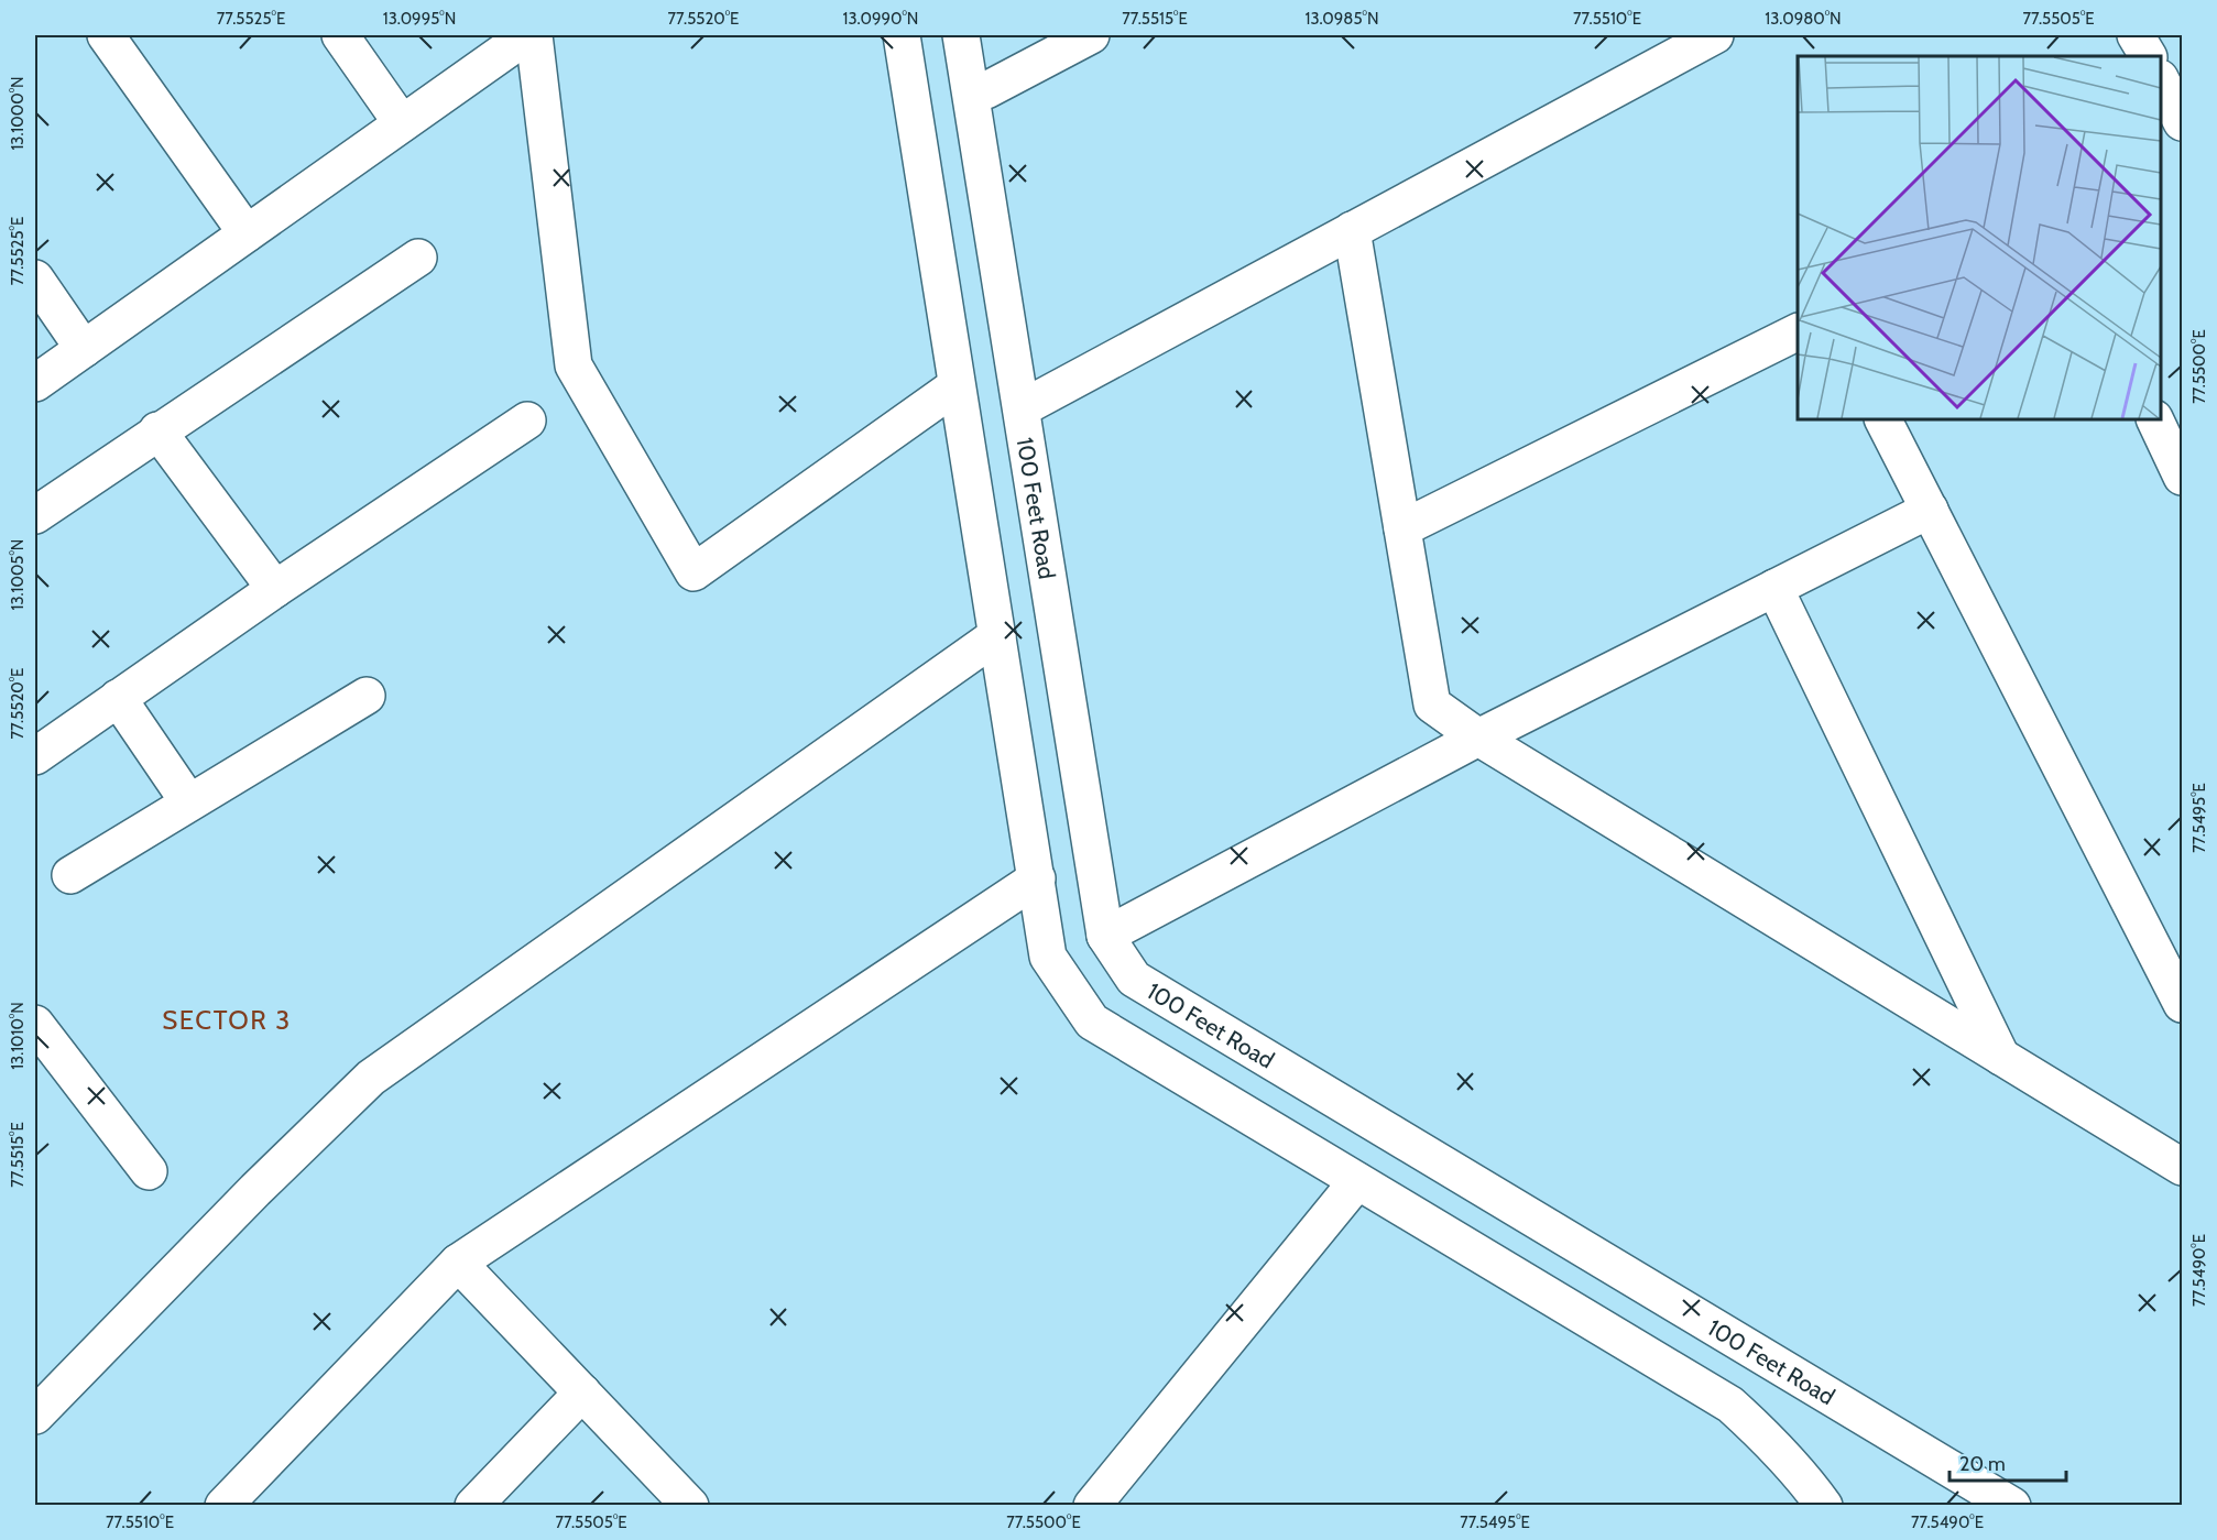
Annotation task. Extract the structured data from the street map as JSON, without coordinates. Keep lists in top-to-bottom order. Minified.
{"streets":{"street":["100 Feet Road"]},"districts":["SECTOR 3"],"scale_bar":"20 m","coordinates":["77.5525°E","13.0995°N","77.5520°E","13.0990°N","77.5515°E","13.0985°N","77.5510°E","13.0980°N","77.5505°E","13.1000°N","77.5500°E","13.1005°N","77.5495°E","13.1010°N","77.5490°E"]}
